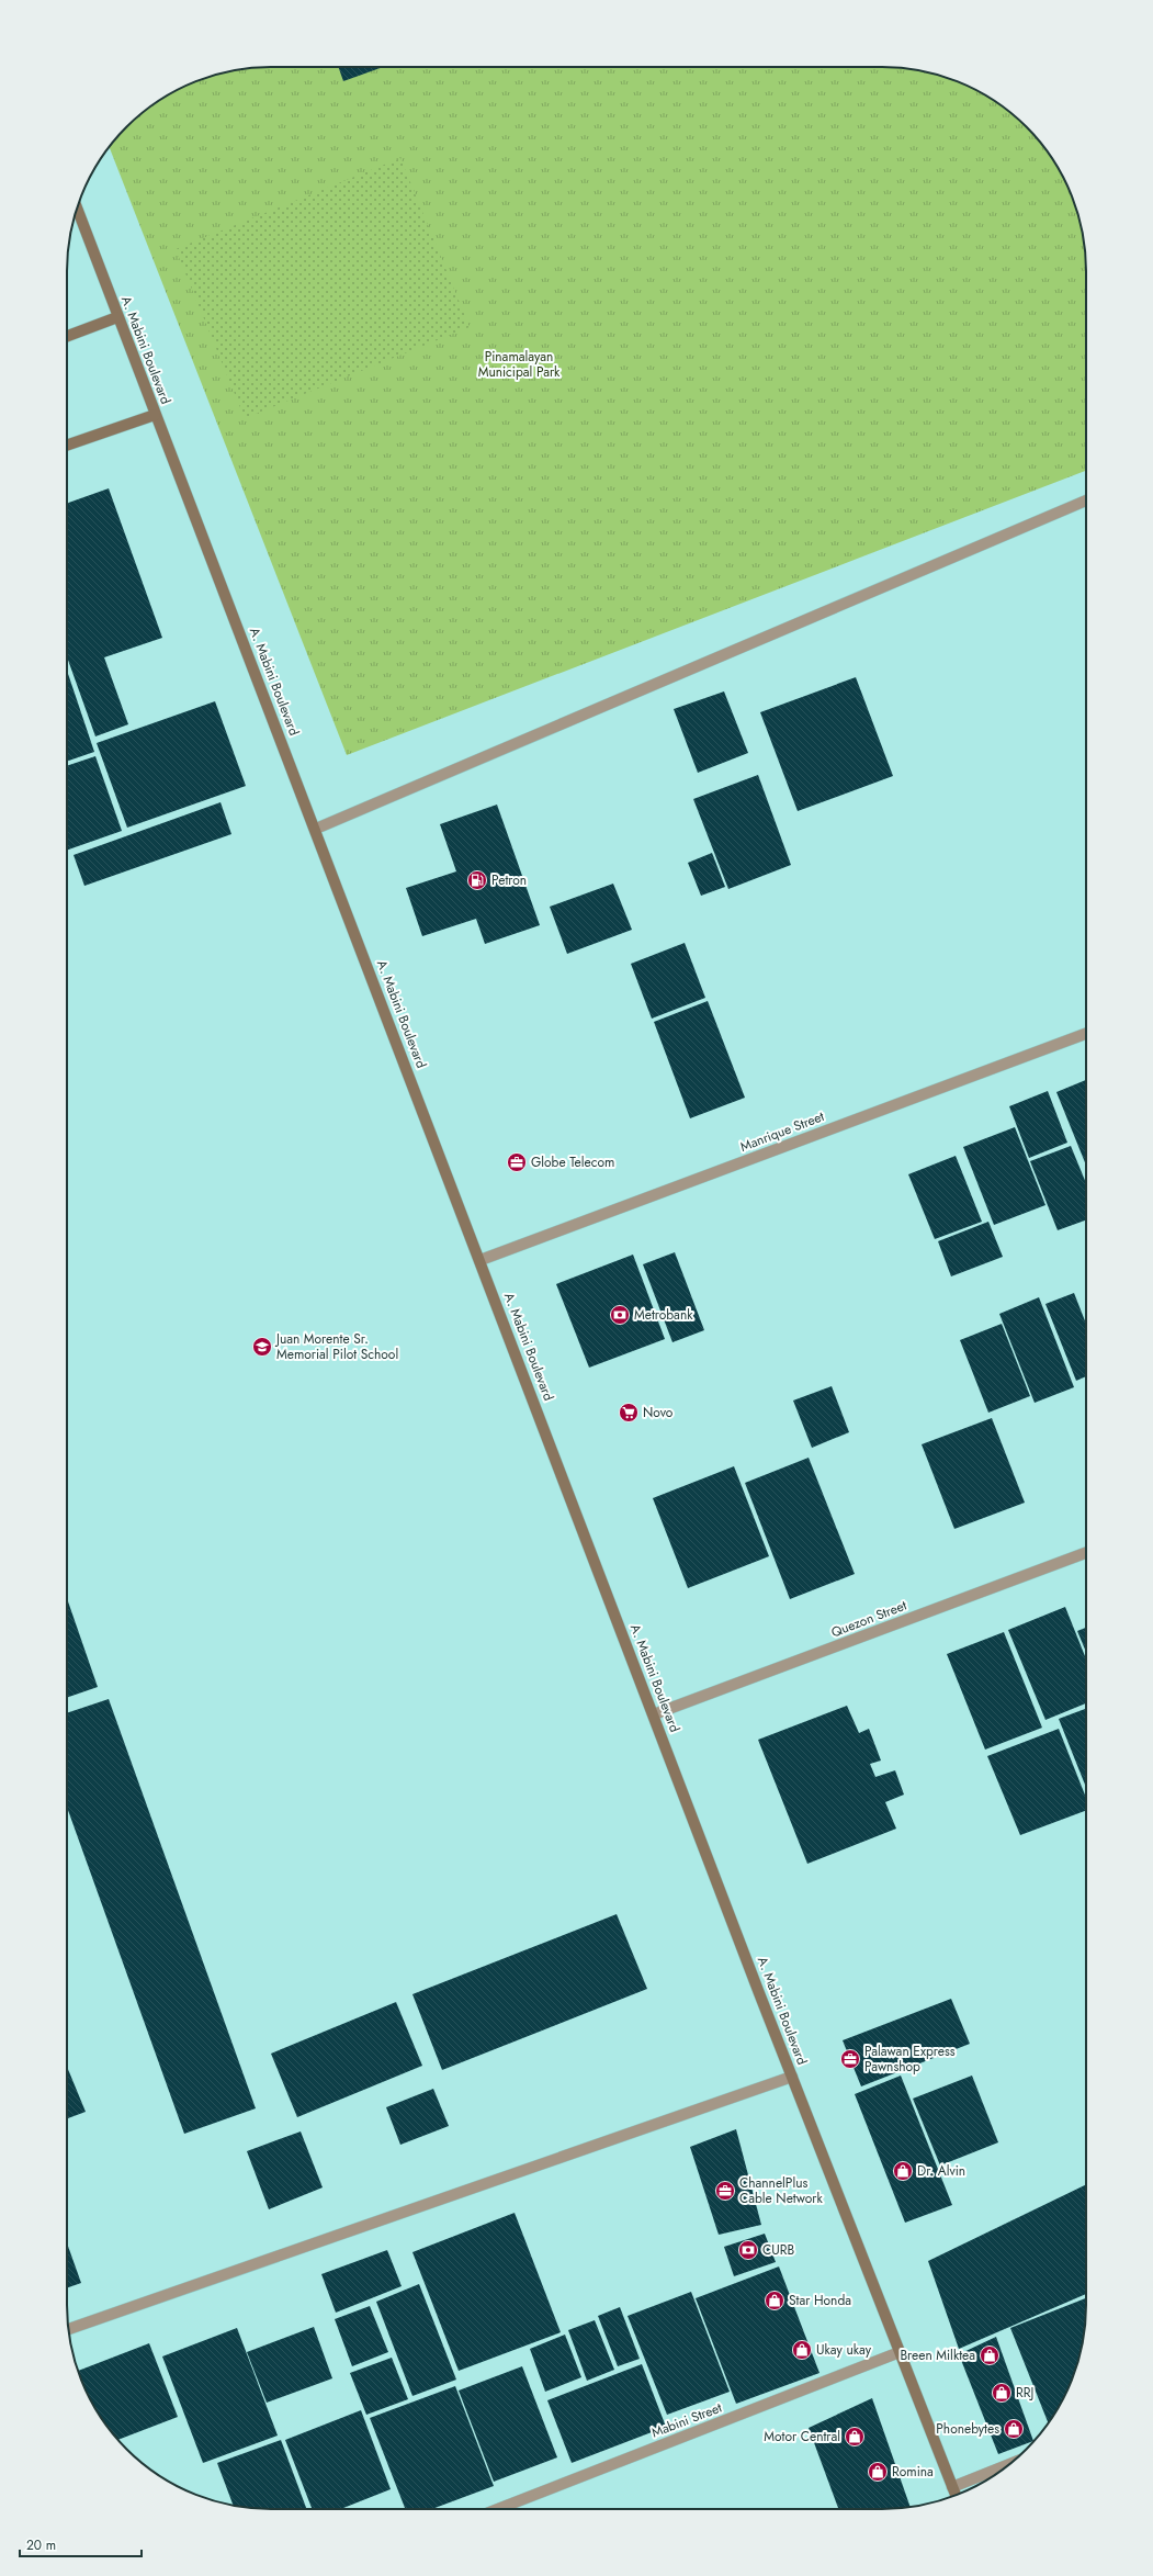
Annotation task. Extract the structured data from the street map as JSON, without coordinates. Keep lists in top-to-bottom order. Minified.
{"streets":{"street":["A. Mabini Boulevard","Manrique Street","Quezon Street","Mabini Street"]},"crossings":[["A. Mabini Boulevard","Manrique Street"],["A. Mabini Boulevard","Quezon Street"],["A. Mabini Boulevard","Mabini Street"]],"parks":["Pinamalayan Municipal Park"],"places":{"fuel station":["Petron"],"office":["Globe Telecom","Palawan Express Pawnshop","ChannelPlus Cable Network"],"bank":["Metrobank","CURB"],"school or university":["Juan Morente Sr. Memorial Pilot School"],"supermarket":["Novo"],"shop":["Dr. Alvin","Star Honda","Ukay ukay","Breen Milktea","RRJ","Phonebytes","Motor Central","Romina"]},"scale_bar":"20 m"}
